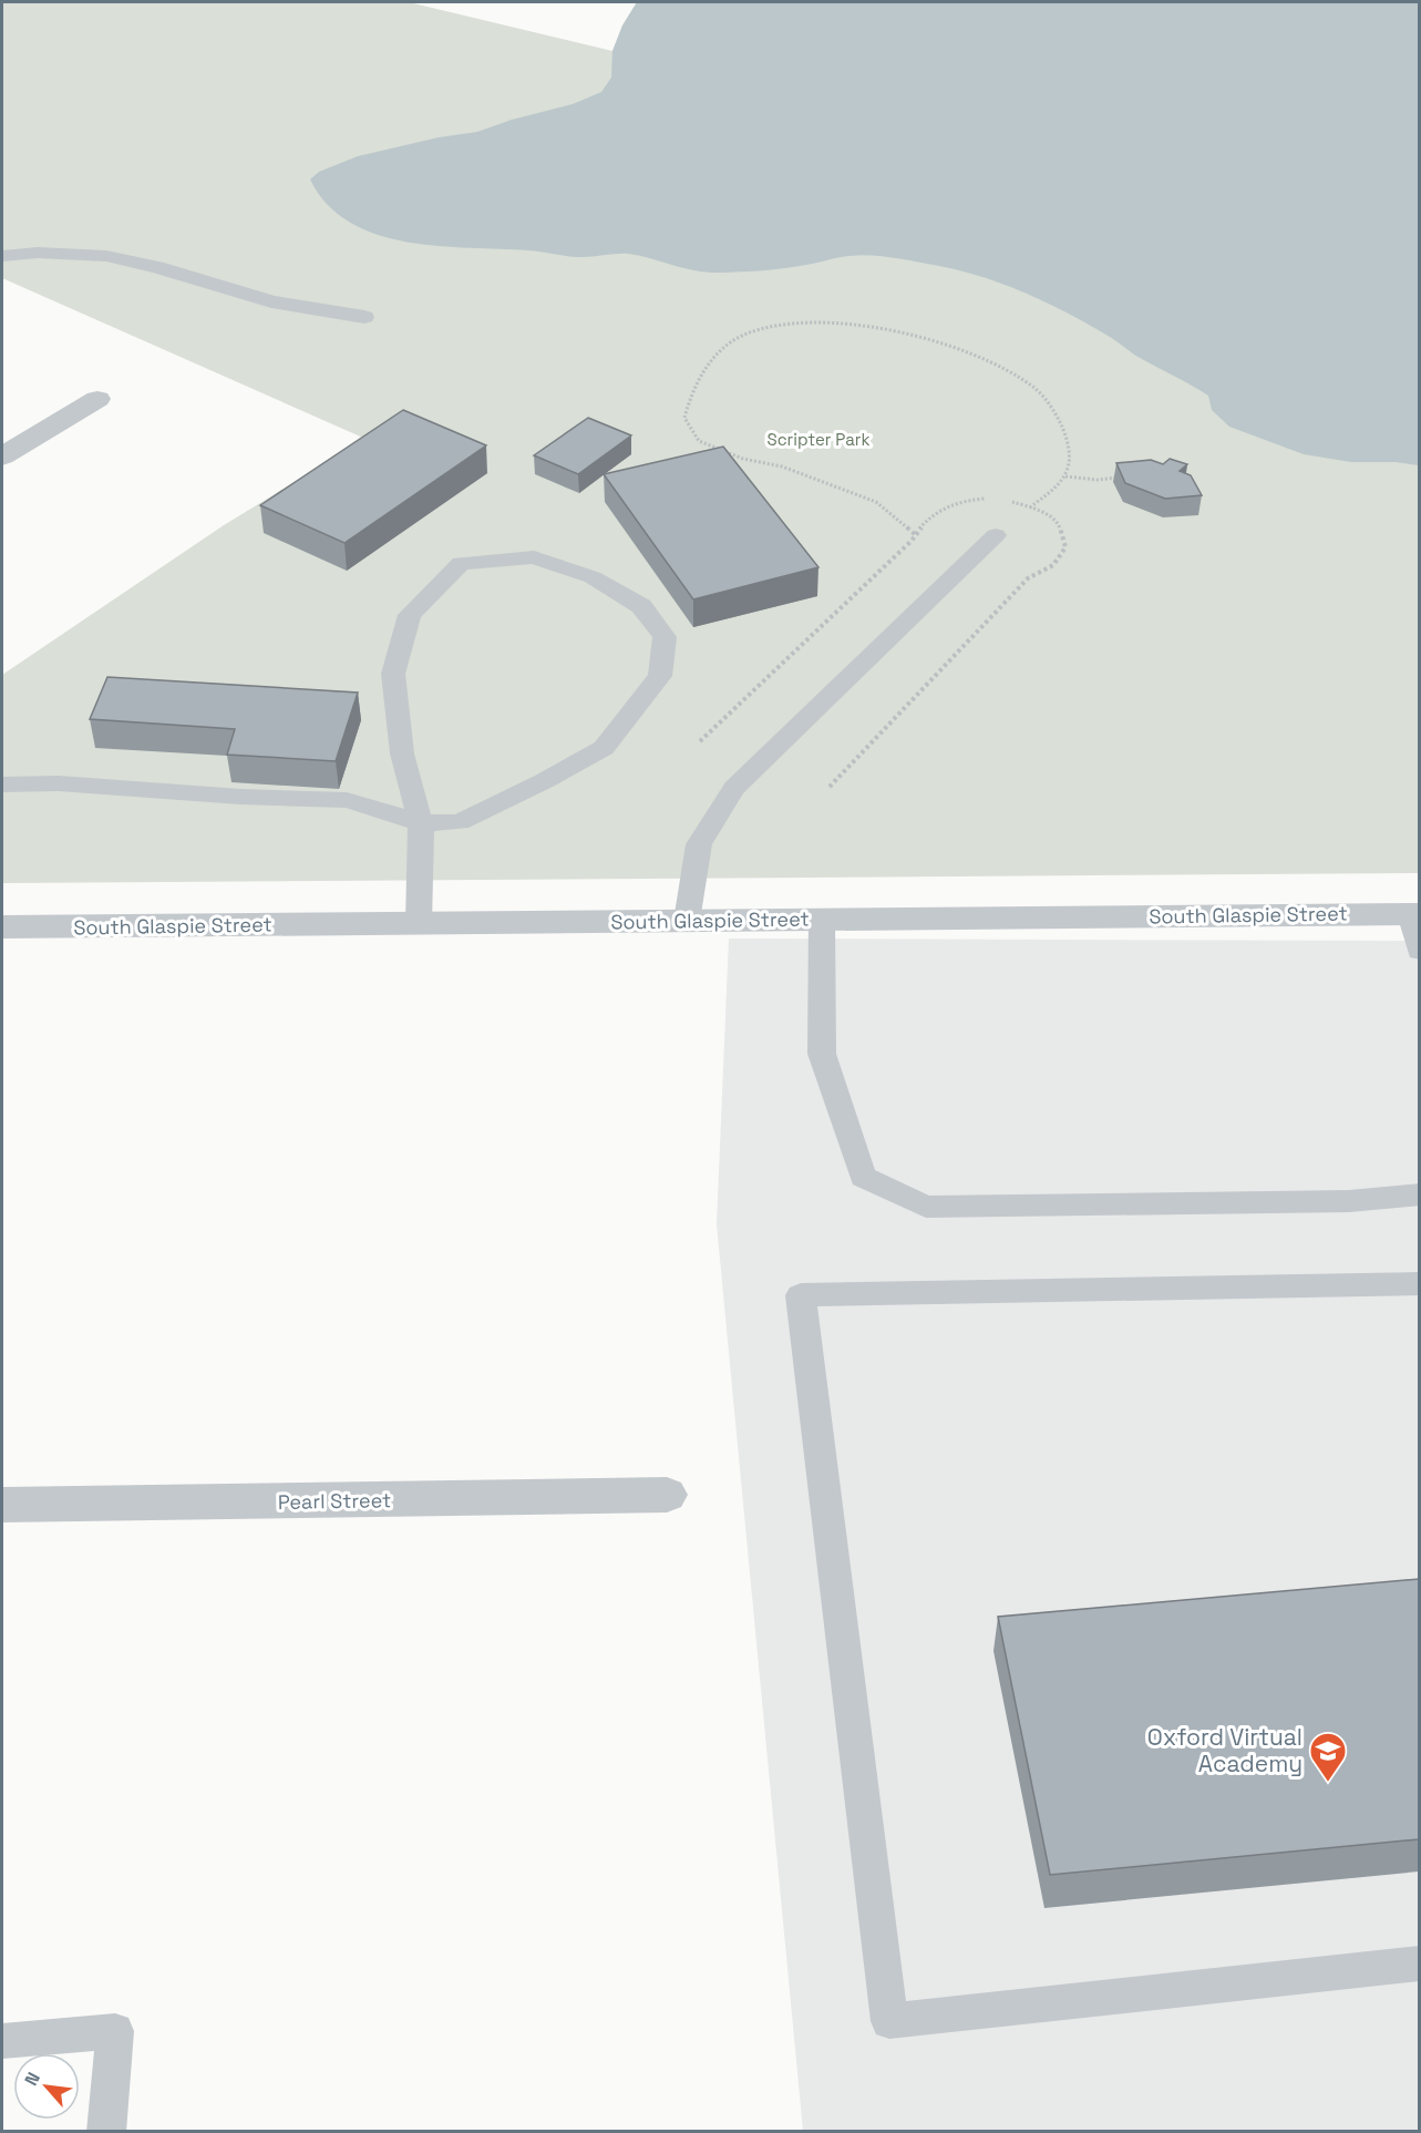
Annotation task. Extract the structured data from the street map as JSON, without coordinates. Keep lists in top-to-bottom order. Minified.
{"streets":{"street":["South Glaspie Street","Pearl Street"]},"parks":["Scripter Park"],"places":{"school or university":["Oxford Virtual Academy"]},"north":"top left"}
